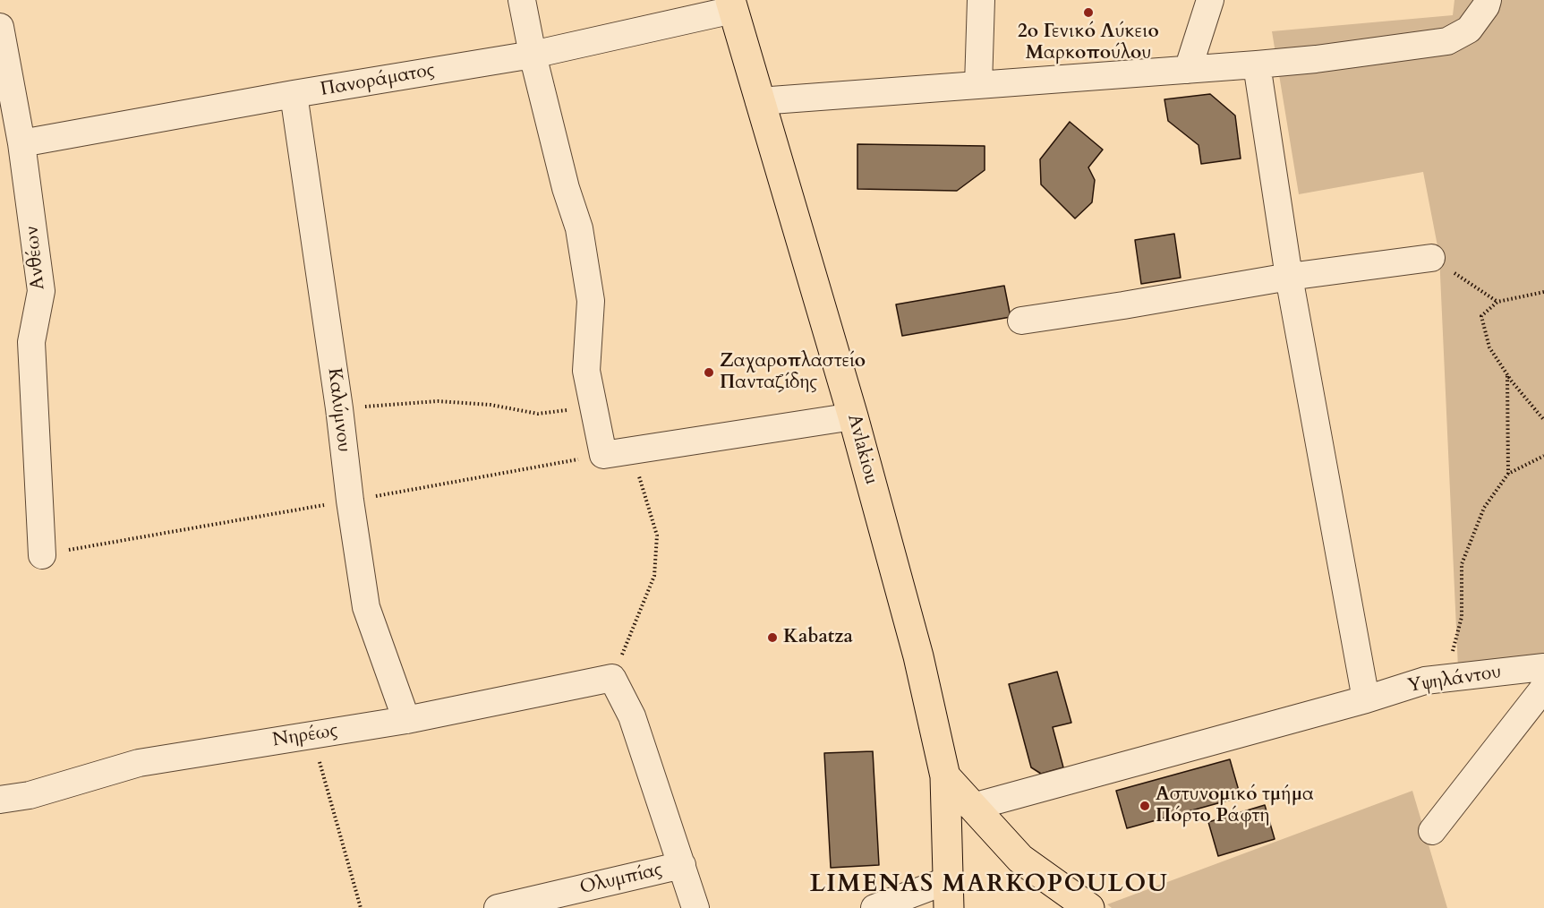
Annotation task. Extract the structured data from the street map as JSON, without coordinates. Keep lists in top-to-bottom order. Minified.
{"streets":{"main road":["Avlakiou"],"street":["Πανοράματος","Ανθέων","Καλύμνου","Υψηλάντου","Νηρέως","Ολυμπίας"]},"crossings":[["Πανοράματος","Ανθέων"],["Πανοράματος","Καλύμνου"],["Πανοράματος","Avlakiou"],["Καλύμνου","Νηρέως"]],"districts":["LIMENAS MARKOPOULOU"],"places":["2ο Γενικό Λύκειο Μαρκοπούλου","Ζαχαροπλαστείο Πανταζίδης","Kabatza","Αστυνομικό τμήμα Πόρτο Ράφτη"]}
